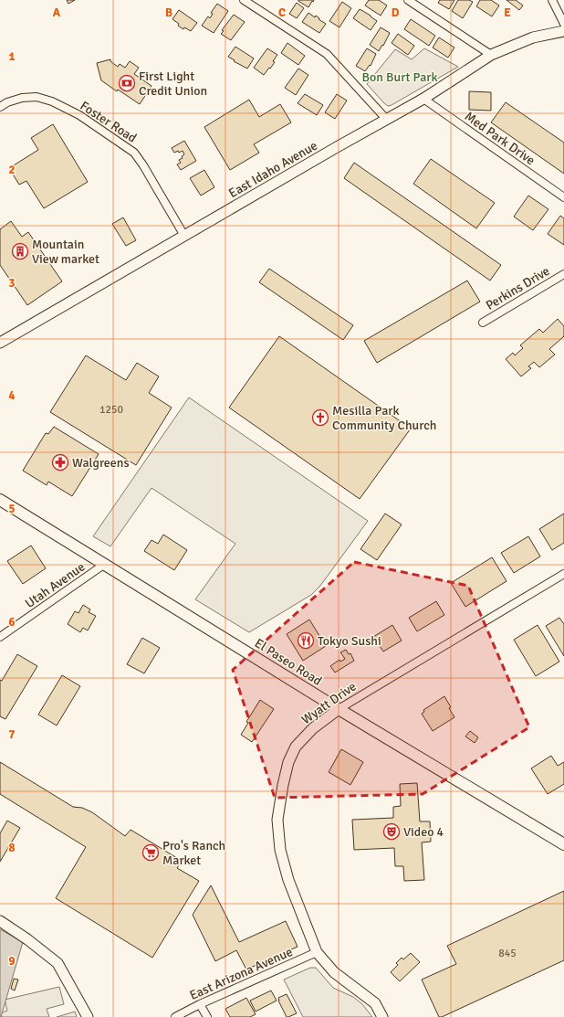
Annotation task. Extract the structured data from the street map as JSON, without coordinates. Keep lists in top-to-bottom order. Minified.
{"streets":{"main road":["El Paseo Road"],"street":["Foster Road","Med Park Drive","East Idaho Avenue","Perkins Drive","Utah Avenue","Wyatt Drive","East Arizona Avenue"]},"crossings":[["Foster Road","East Idaho Avenue"],["Med Park Drive","East Idaho Avenue"],["Utah Avenue","El Paseo Road"],["El Paseo Road","Wyatt Drive"],["Wyatt Drive","East Arizona Avenue"]],"parks":["Bon Burt Park"],"places":{"bank":["First Light Credit Union"],"building":["Mountain View market"],"church":["Mesilla Park Community Church"],"pharmacy":["Walgreens"],"restaurant":["Tokyo Sushi"],"theatre":["Video 4"],"supermarket":["Pro's Ranch Market"]},"house_numbers":["1250","845"],"grid":{"columns":["A","B","C","D","E"],"rows":["1","2","3","4","5","6","7","8","9"]}}
